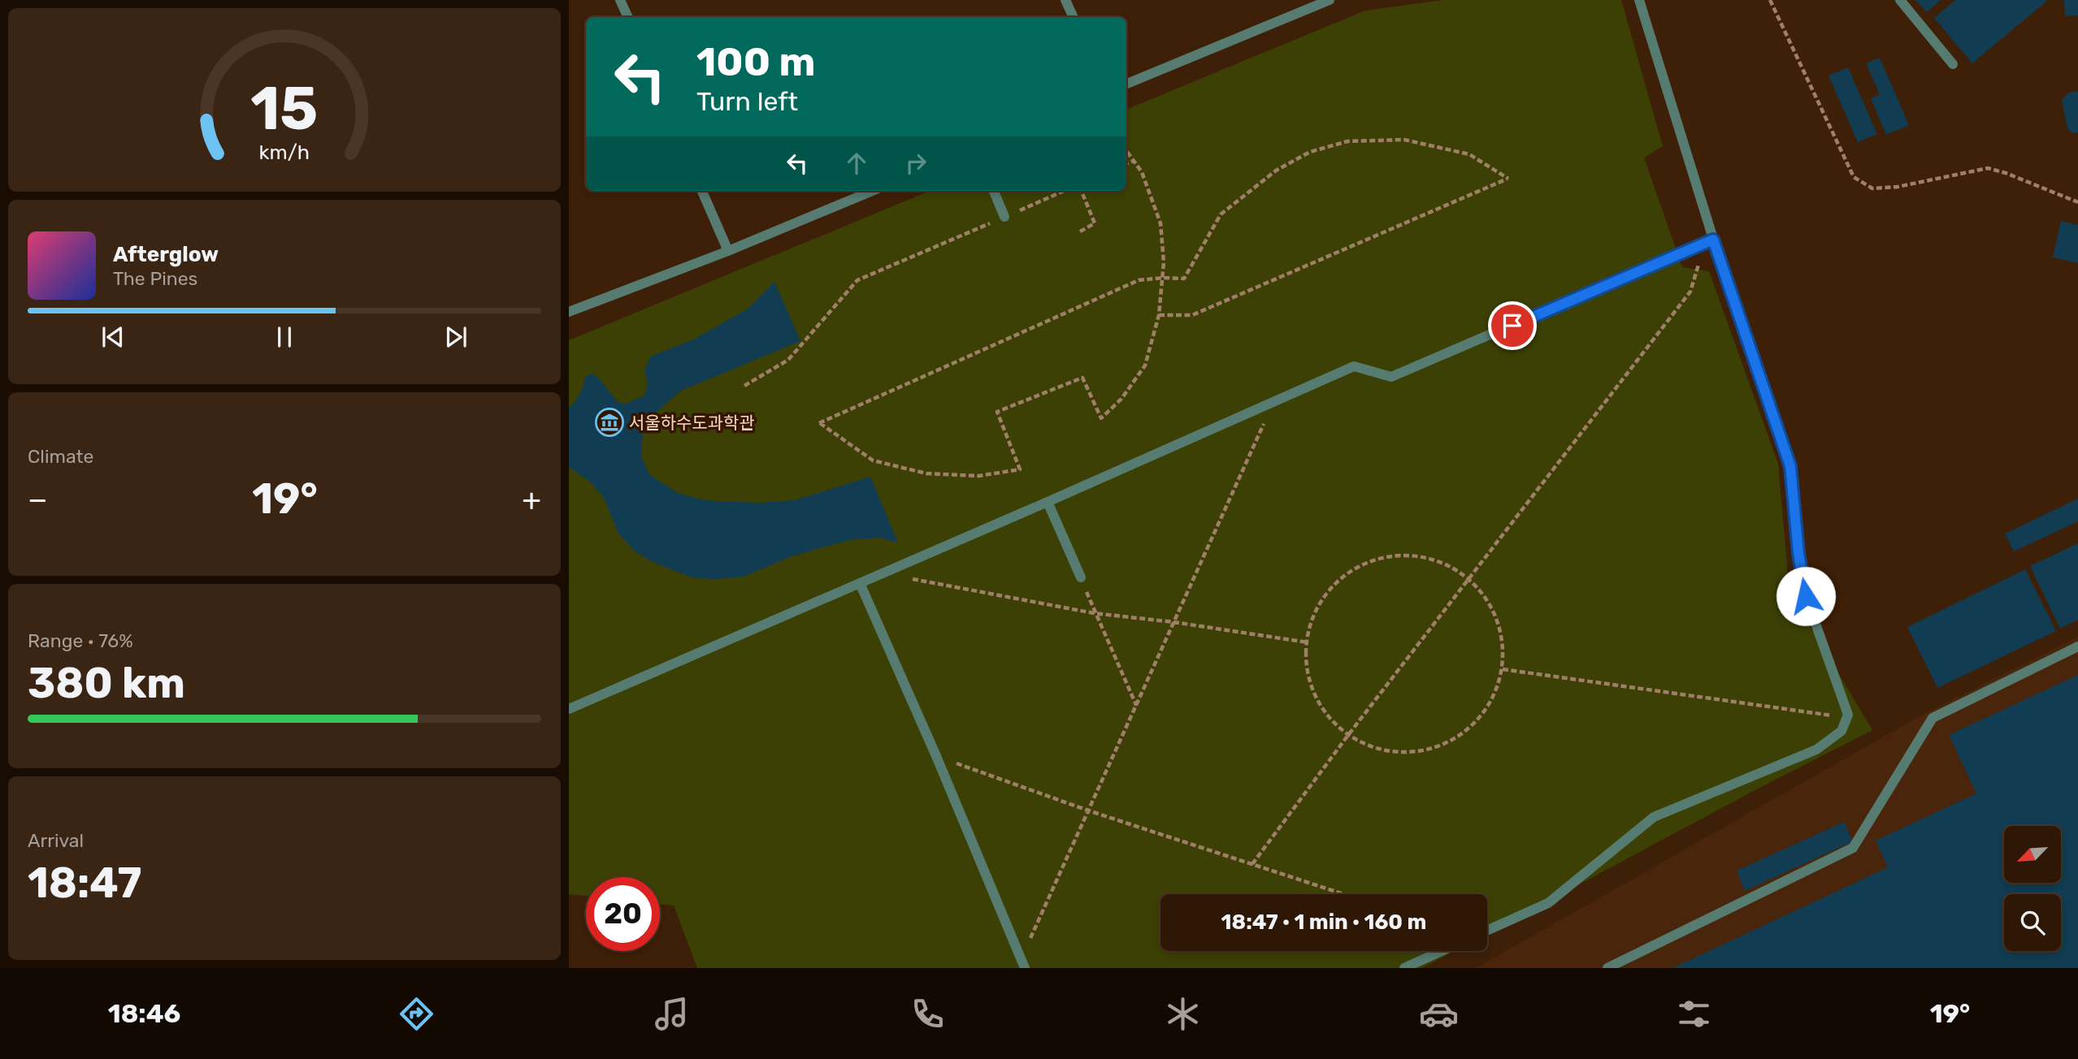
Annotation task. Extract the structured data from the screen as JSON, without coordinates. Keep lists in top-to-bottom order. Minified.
{"places":{"museum":["서울하수도과학관"]},"north":"bottom left","page":{"turn":["100 m","Turn left"],"song":["Afterglow","The Pines"],"tile":["Climate",["Range · 76%","380 km"],["Arrival","18:47"]],"heat":["−","19°","+"],"limit":"20","trip":"18:47 · 1 min · 160 m","tabs":["18:46","19°"],"gauge":["15","km/h"]}}
